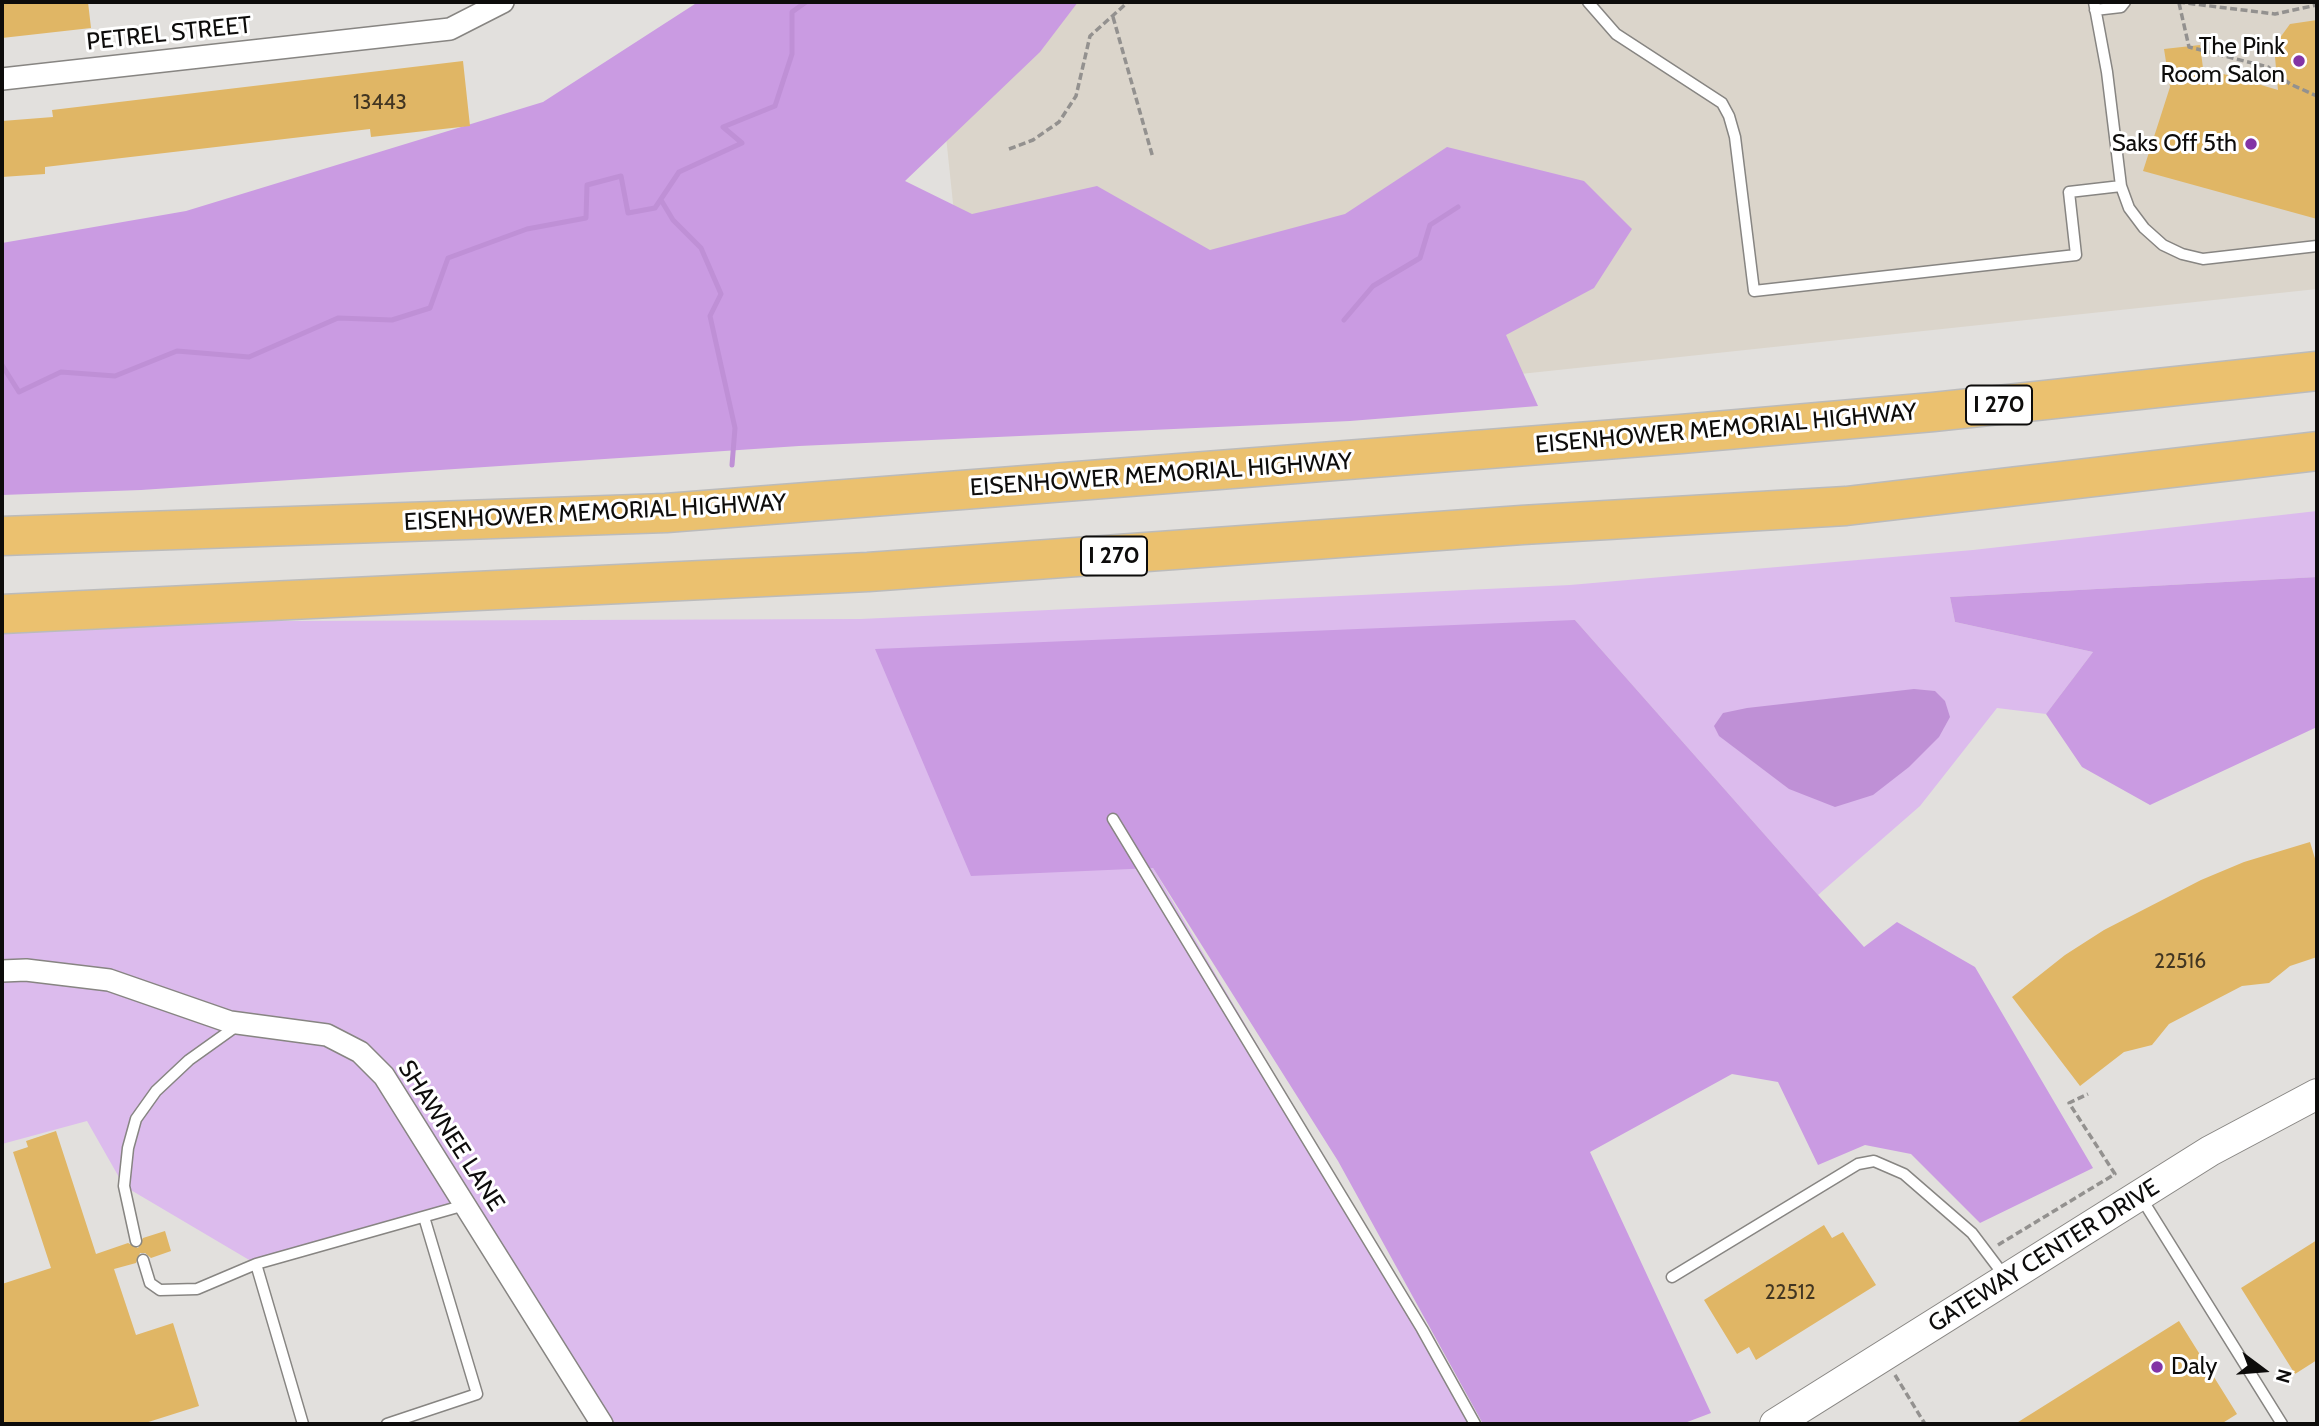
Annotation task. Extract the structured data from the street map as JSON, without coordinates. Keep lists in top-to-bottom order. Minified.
{"streets":{"highway":["I 270","EISENHOWER MEMORIAL HIGHWAY"],"street":["PETREL STREET","SHAWNEE LANE","GATEWAY CENTER DRIVE"]},"places":["The Pink Room Salon","Saks Off 5th","Daly"],"house_numbers":["13443","22516","22512"],"north":"right"}
